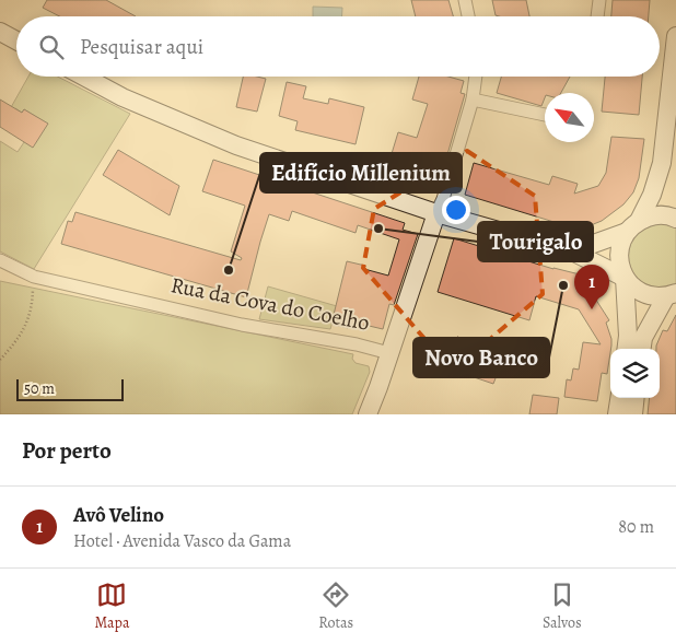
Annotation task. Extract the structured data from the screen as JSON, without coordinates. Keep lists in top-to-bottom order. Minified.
{"streets":{"main road":["Rua da Cova do Coelho"]},"places":["Tourigalo","Edifício Millenium","Novo Banco"],"scale_bar":"50 m","north":"top left","page":{"search":"Pesquisar aqui","pins":"1","scale":"50 m","heading":"Por perto","list":[{"mark":"1","name":"Avô Velino","note":"Hotel · Avenida Vasco da Gama","value":"80 m"}],"nav":["Mapa","Rotas","Salvos"]}}
